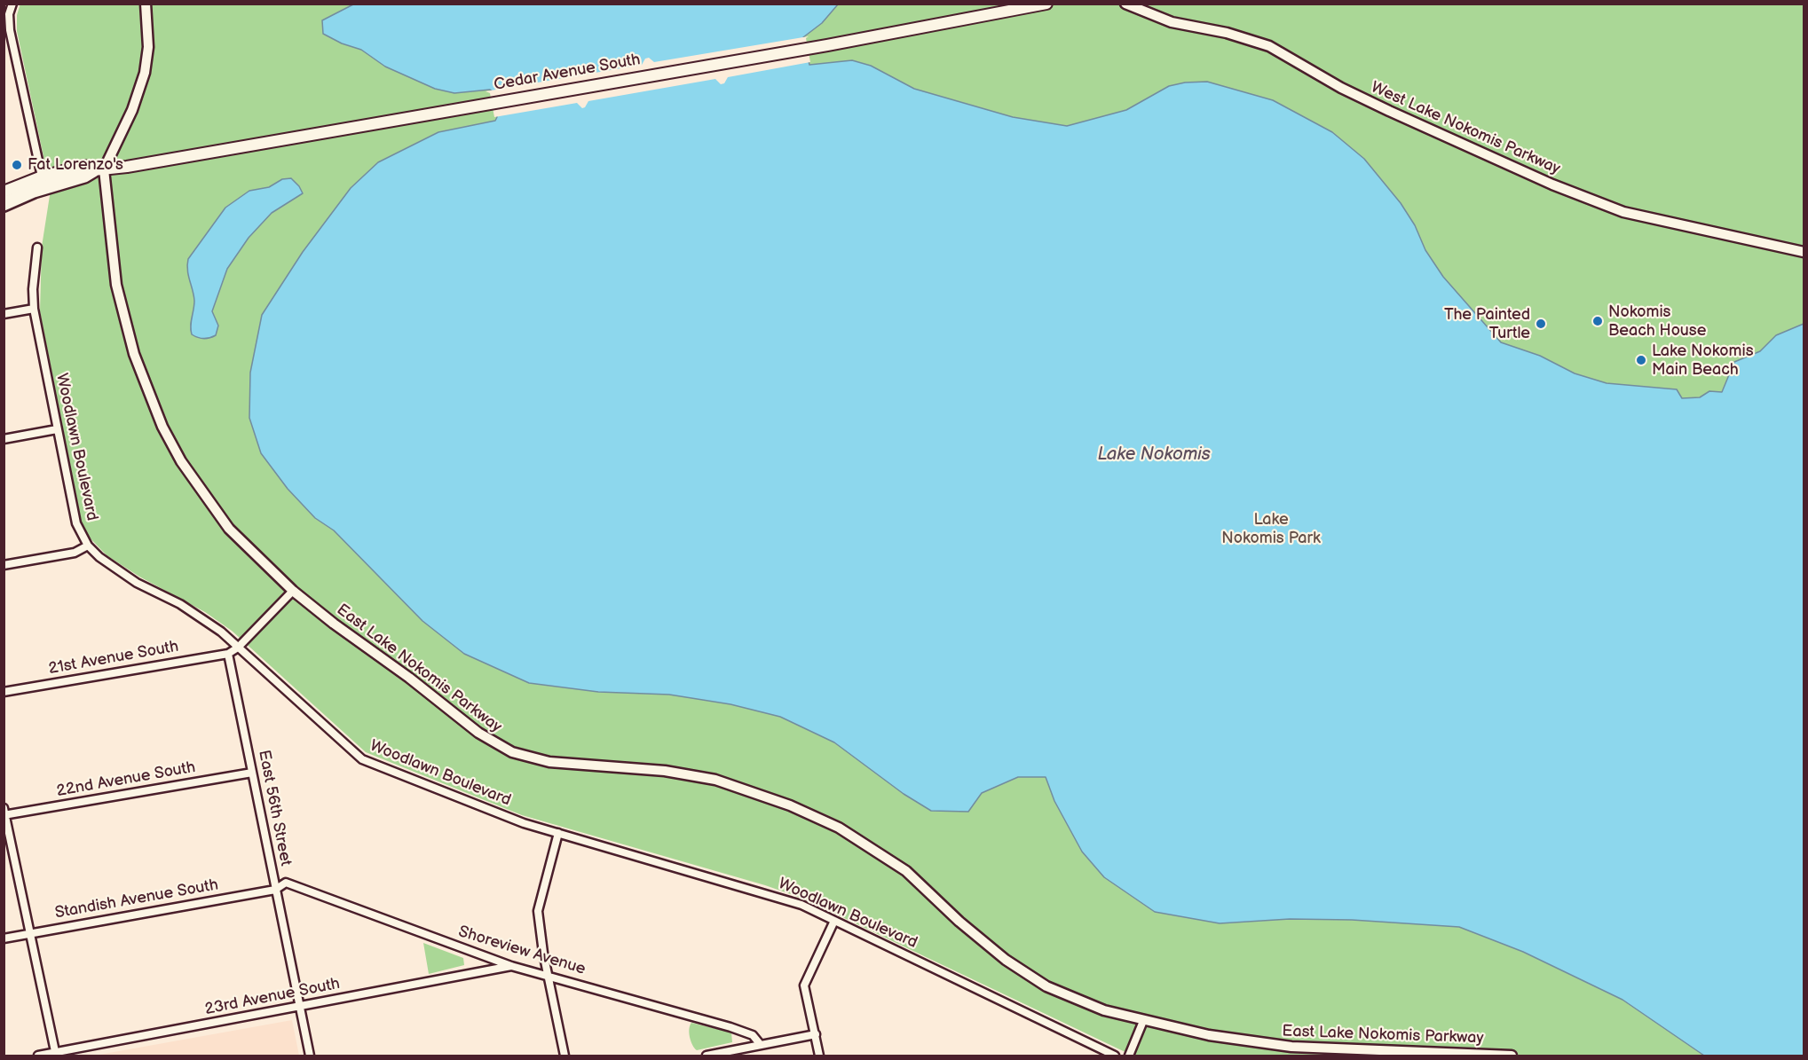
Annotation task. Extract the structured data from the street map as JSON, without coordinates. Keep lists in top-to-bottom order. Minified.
{"streets":{"highway":["Cedar Avenue South"],"street":["West Lake Nokomis Parkway","Woodlawn Boulevard","21st Avenue South","East Lake Nokomis Parkway","22nd Avenue South","East 56th Street","Standish Avenue South","Shoreview Avenue","23rd Avenue South"]},"crossings":[["Cedar Avenue South","East Lake Nokomis Parkway"],["21st Avenue South","East 56th Street"],["22nd Avenue South","East 56th Street"],["East 56th Street","Standish Avenue South"],["East 56th Street","Shoreview Avenue"],["East 56th Street","23rd Avenue South"],["Standish Avenue South","Shoreview Avenue"],["Shoreview Avenue","23rd Avenue South"]],"water":["Lake Nokomis"],"parks":["Lake Nokomis Park"],"places":["Fat Lorenzo's","Nokomis Beach House","The Painted Turtle","Lake Nokomis Main Beach"]}
